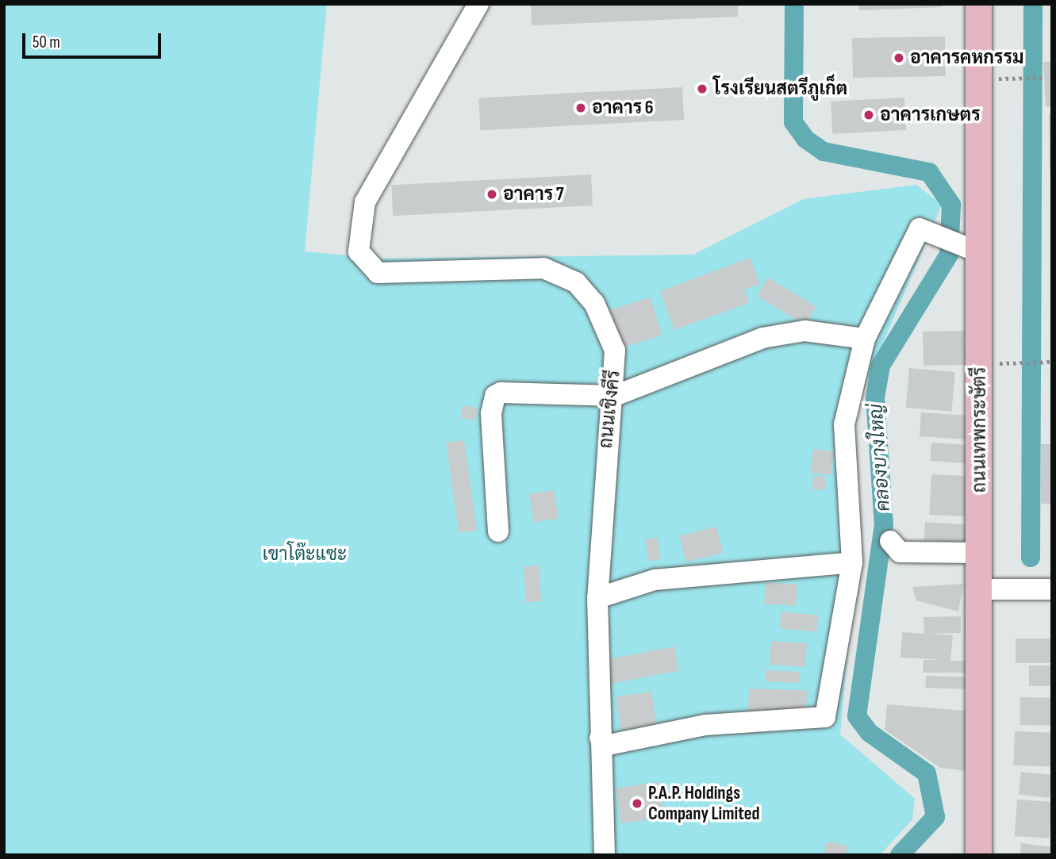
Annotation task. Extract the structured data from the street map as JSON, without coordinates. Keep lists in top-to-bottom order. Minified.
{"streets":{"main road":["ถนนเทพกระษัตรี"],"street":["ถนนเชิงคีรี"]},"water":["คลองบางใหญ่"],"parks":["เขาโต๊ะแซะ"],"places":["อาคารคหกรรม","โรงเรียนสตรีภูเก็ต","อาคาร 6","อาคารเกษตร","อาคาร 7","P.A.P. Holdings Company Limited"],"scale_bar":"50 m"}
